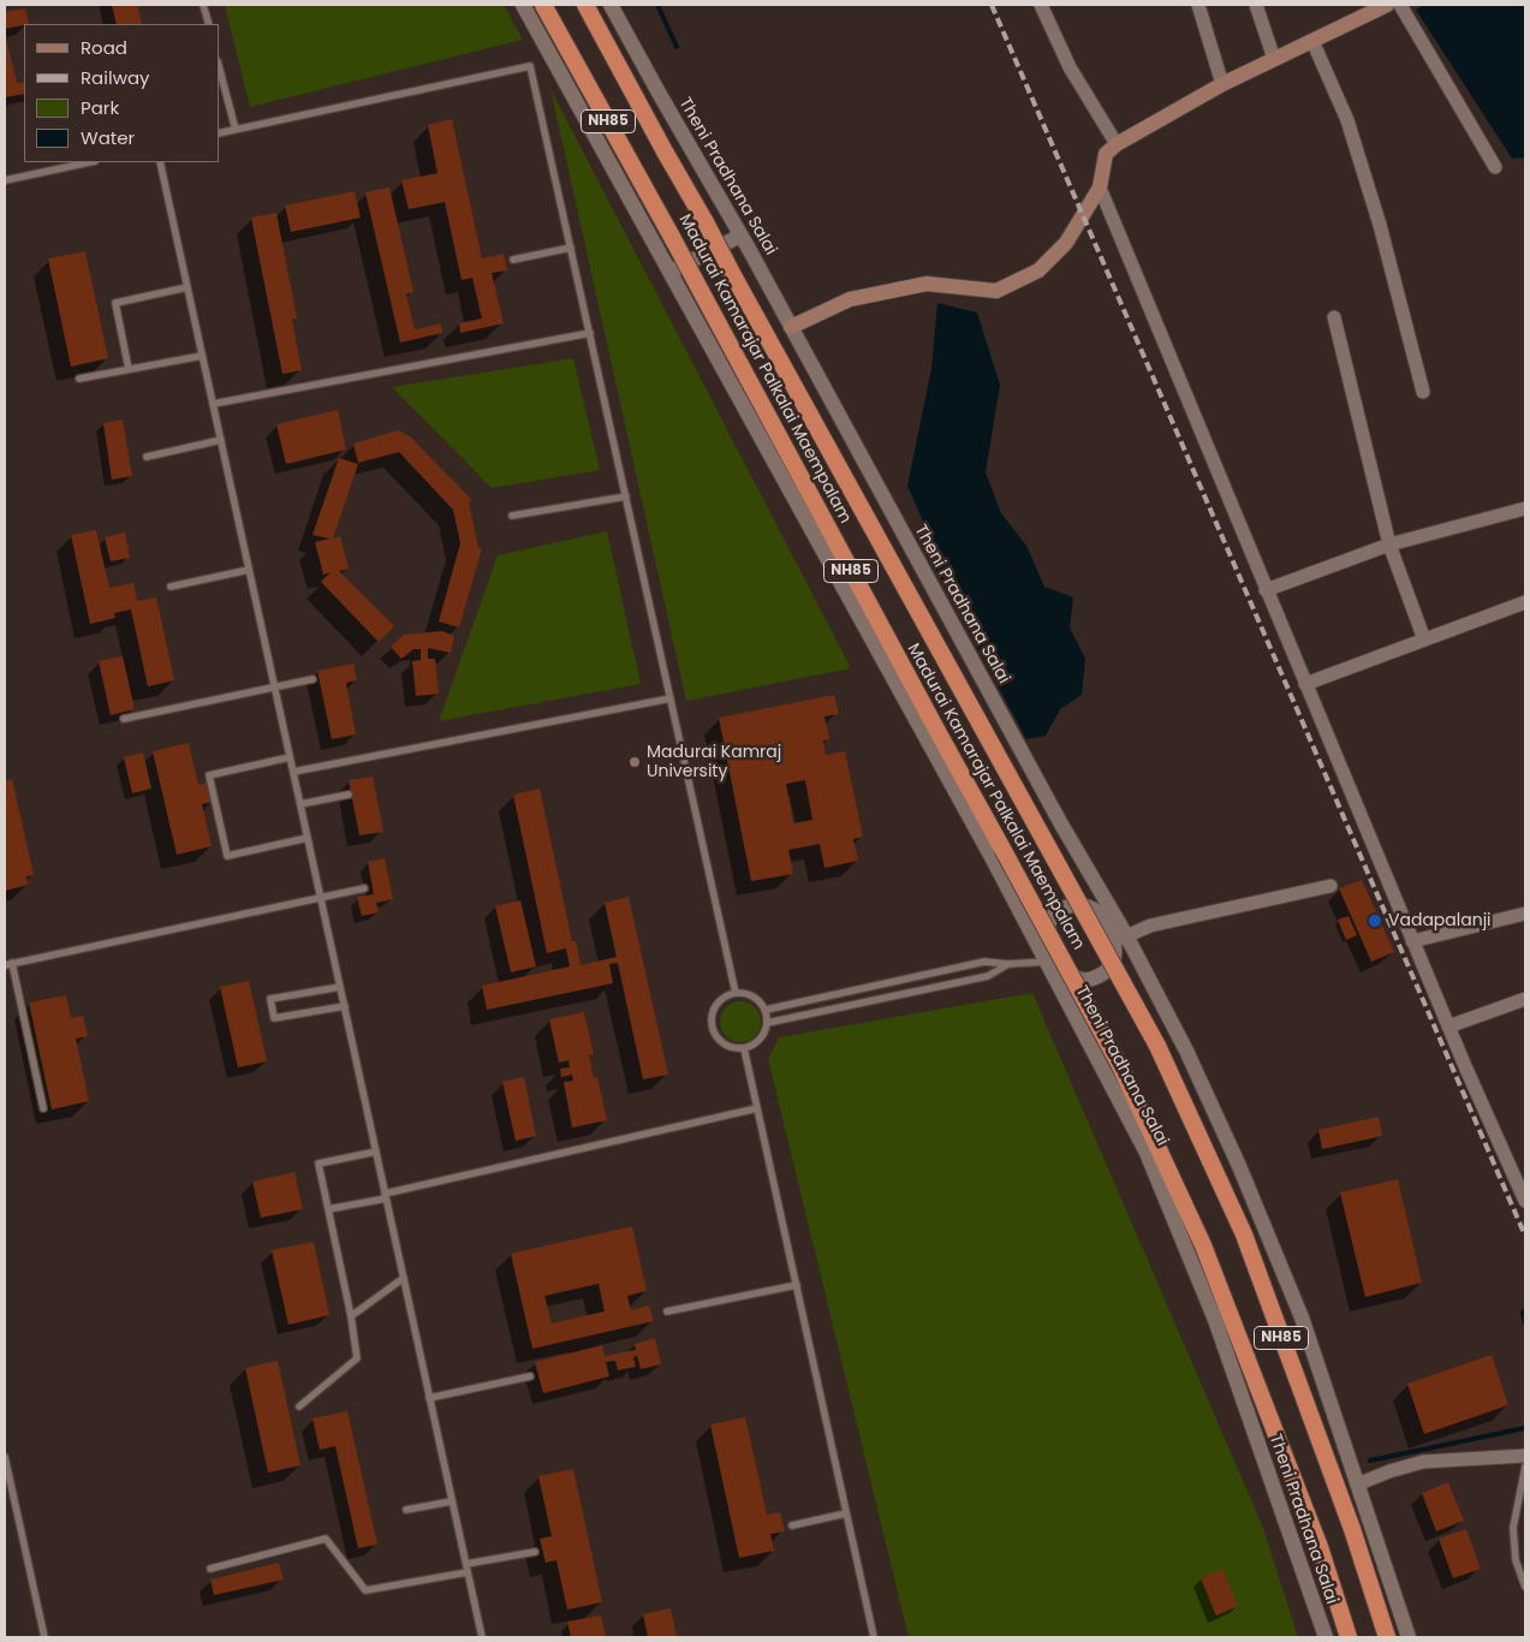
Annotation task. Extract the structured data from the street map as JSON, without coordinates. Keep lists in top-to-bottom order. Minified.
{"streets":{"highway":["NH85","Madurai Kamarajar Palkalai Maempalam"],"street":["Theni Pradhana Salai"]},"crossings":[["Theni Pradhana Salai","Madurai Kamarajar Palkalai Maempalam"]],"places":["Madurai Kamraj University","Vadapalanji"],"legend":["Road","Railway","Park","Water"]}
